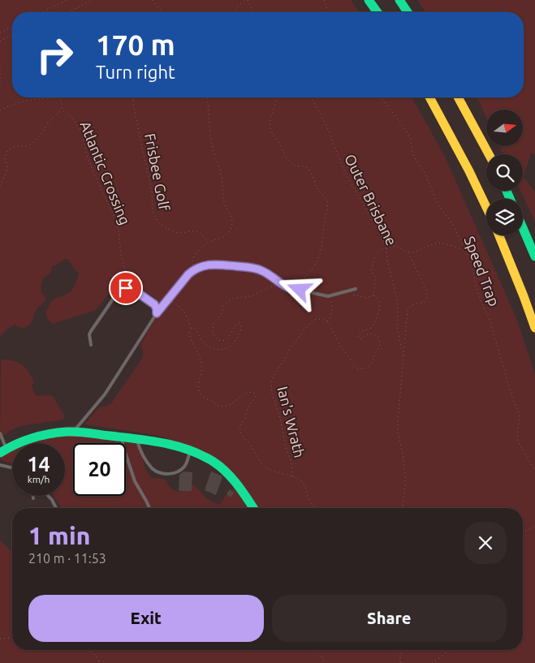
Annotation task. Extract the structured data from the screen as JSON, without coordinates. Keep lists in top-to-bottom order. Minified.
{"streets":{"path":["Frisbee Golf","Atlantic Crossing","Outer Brisbane","Speed Trap","Ian's Wrath"]},"north":"right","page":{"turn":["170 m","Turn right"],"speed":"14 km/h","limit":"20","heading":["1 min","210 m · 11:53"],"buttons":["Exit","Share"]}}
